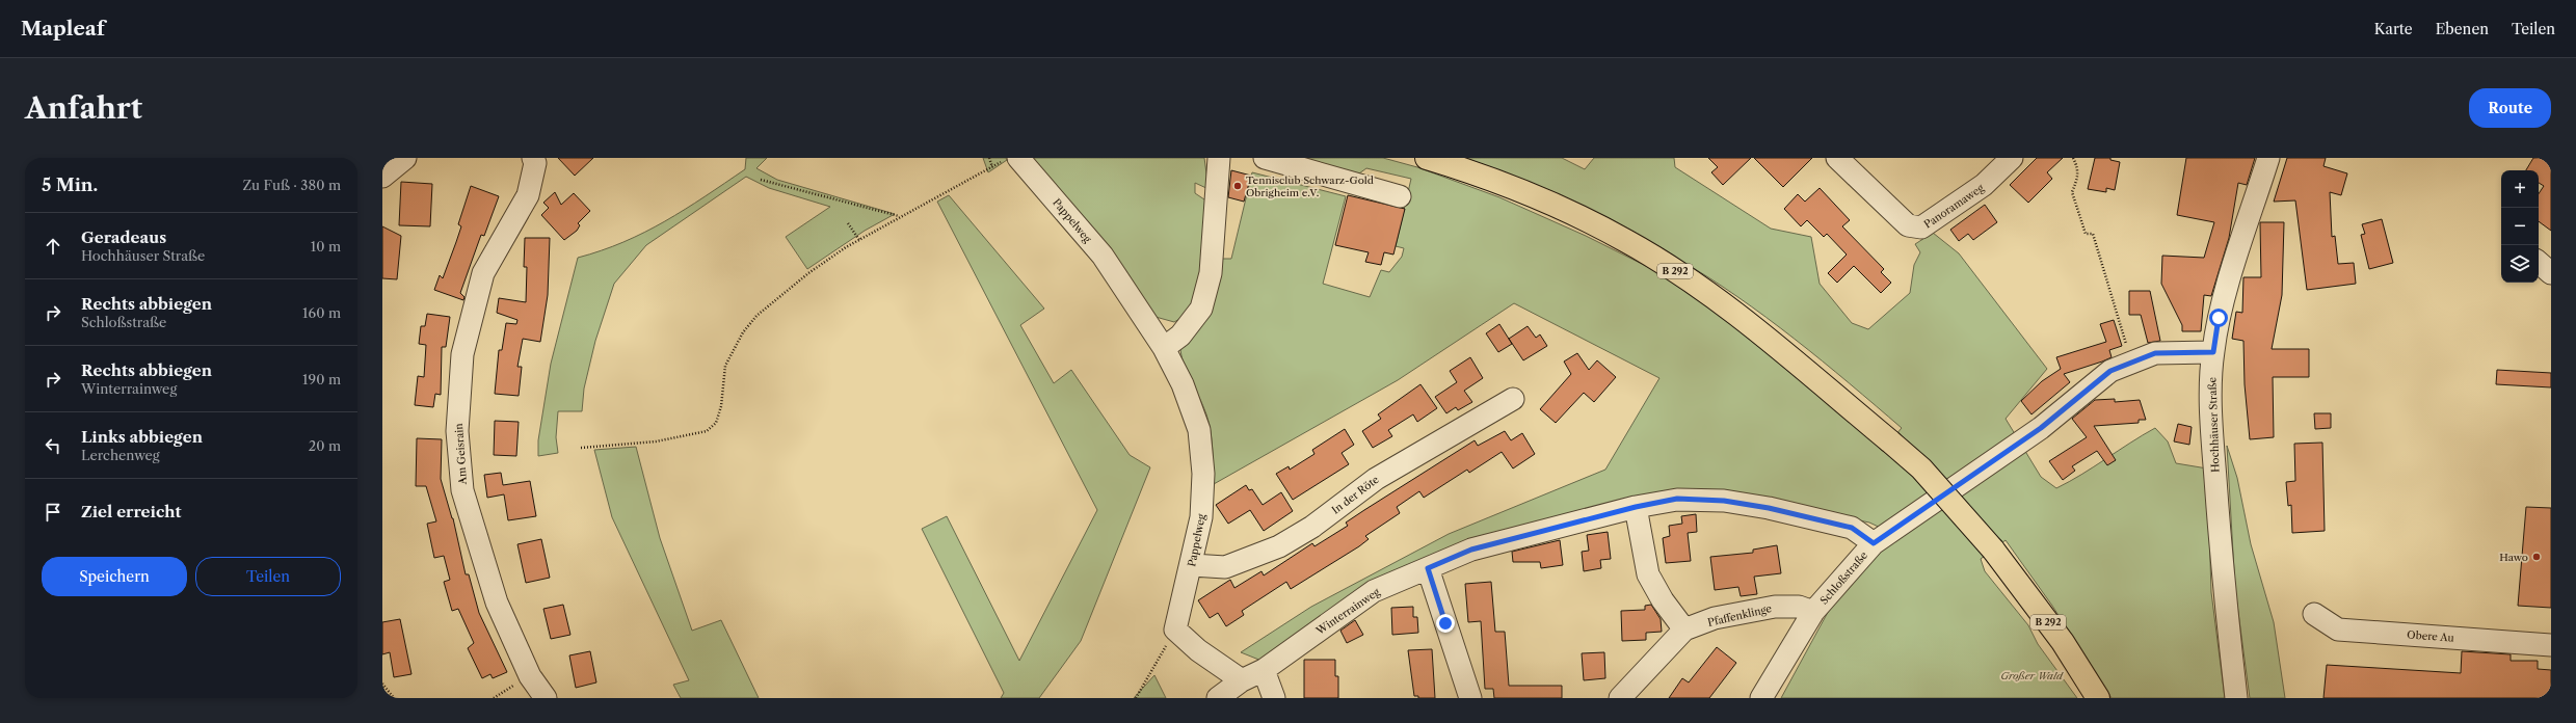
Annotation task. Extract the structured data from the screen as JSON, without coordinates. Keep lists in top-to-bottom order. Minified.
{"streets":{"highway":["B 292"],"street":["Panoramaweg","Pappelweg","Hochhäuser Straße","Am Geisrain","In der Röte","Schloßstraße","Winterrainweg","Pfaffenklinge","Obere Au"]},"crossings":[["Pappelweg","In der Röte"],["Hochhäuser Straße","Schloßstraße"],["Schloßstraße","Winterrainweg"],["Schloßstraße","Pfaffenklinge"]],"parks":["Großer Wald"],"places":["Tennisclub Schwarz-Gold Obrigheim e.V.","Hawo"],"page":{"header":"Mapleaf","nav":["Karte","Ebenen","Teilen"],"buttons":["Route",["Speichern","Teilen"]],"title":"Anfahrt","heading":["5 Min.","Zu Fuß · 380 m"],"map_buttons":["+","−"],"list":[["Geradeaus","Hochhäuser Straße","10 m"],["Rechts abbiegen","Schloßstraße","160 m"],["Rechts abbiegen","Winterrainweg","190 m"],["Links abbiegen","Lerchenweg","20 m"],"Ziel erreicht"]}}
